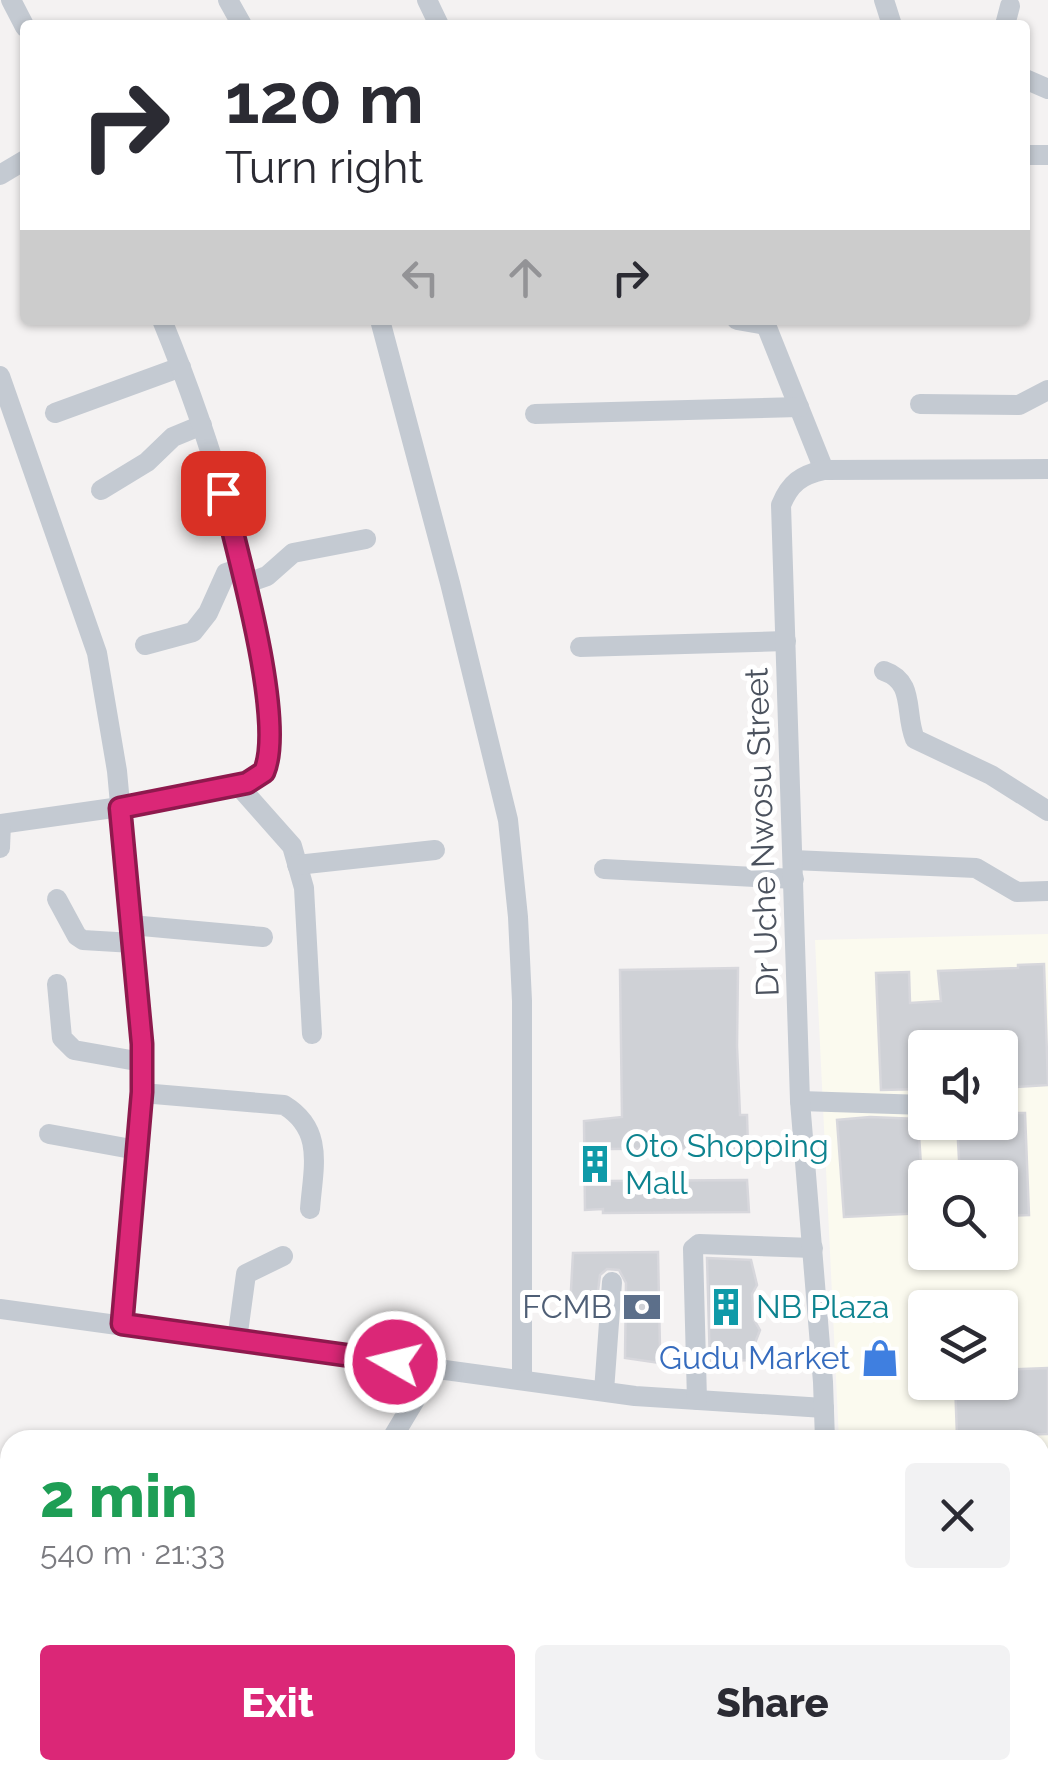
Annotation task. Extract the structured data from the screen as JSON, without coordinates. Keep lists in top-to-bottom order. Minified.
{"streets":{"street":["Dr Uche Nwosu Street"]},"places":{"building":["Oto Shopping Mall","NB Plaza"],"bank":["FCMB"],"shop":["Gudu Market"]},"page":{"turn":["120 m","Turn right"],"heading":["2 min","540 m · 21:33"],"buttons":["Exit","Share"]}}
